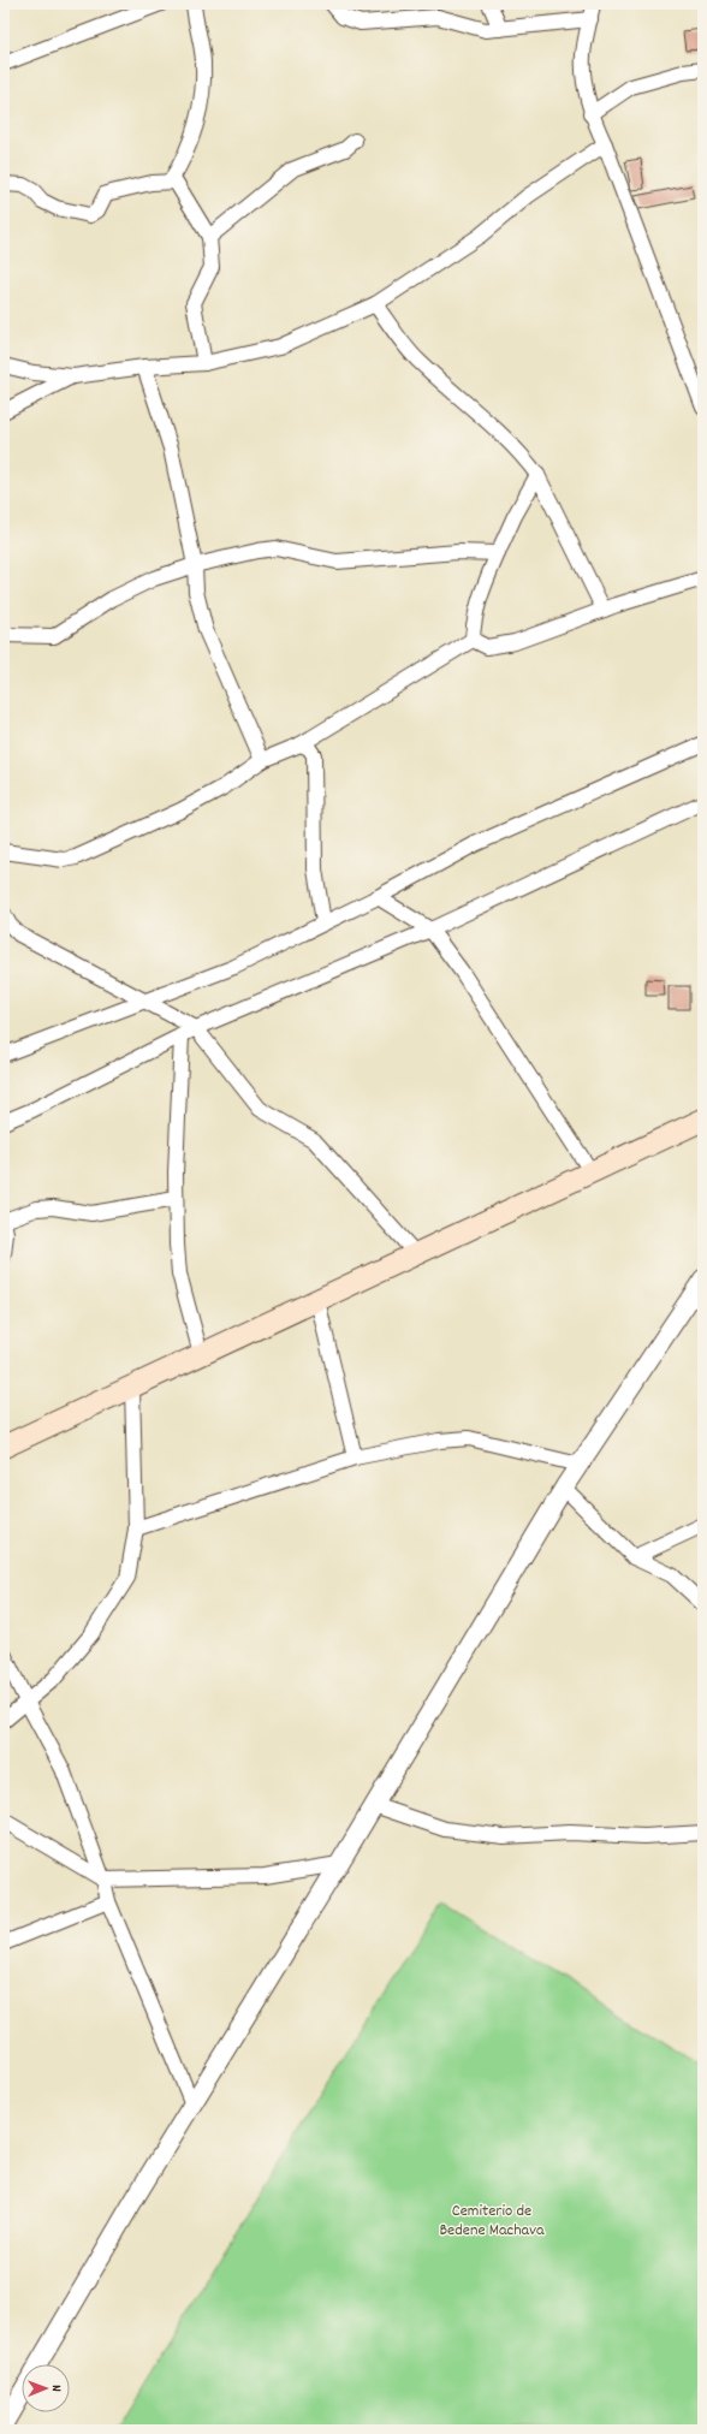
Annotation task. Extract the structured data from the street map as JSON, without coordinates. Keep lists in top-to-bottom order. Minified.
{"parks":["Cemiterio de Bedene Machava"],"north":"right"}
